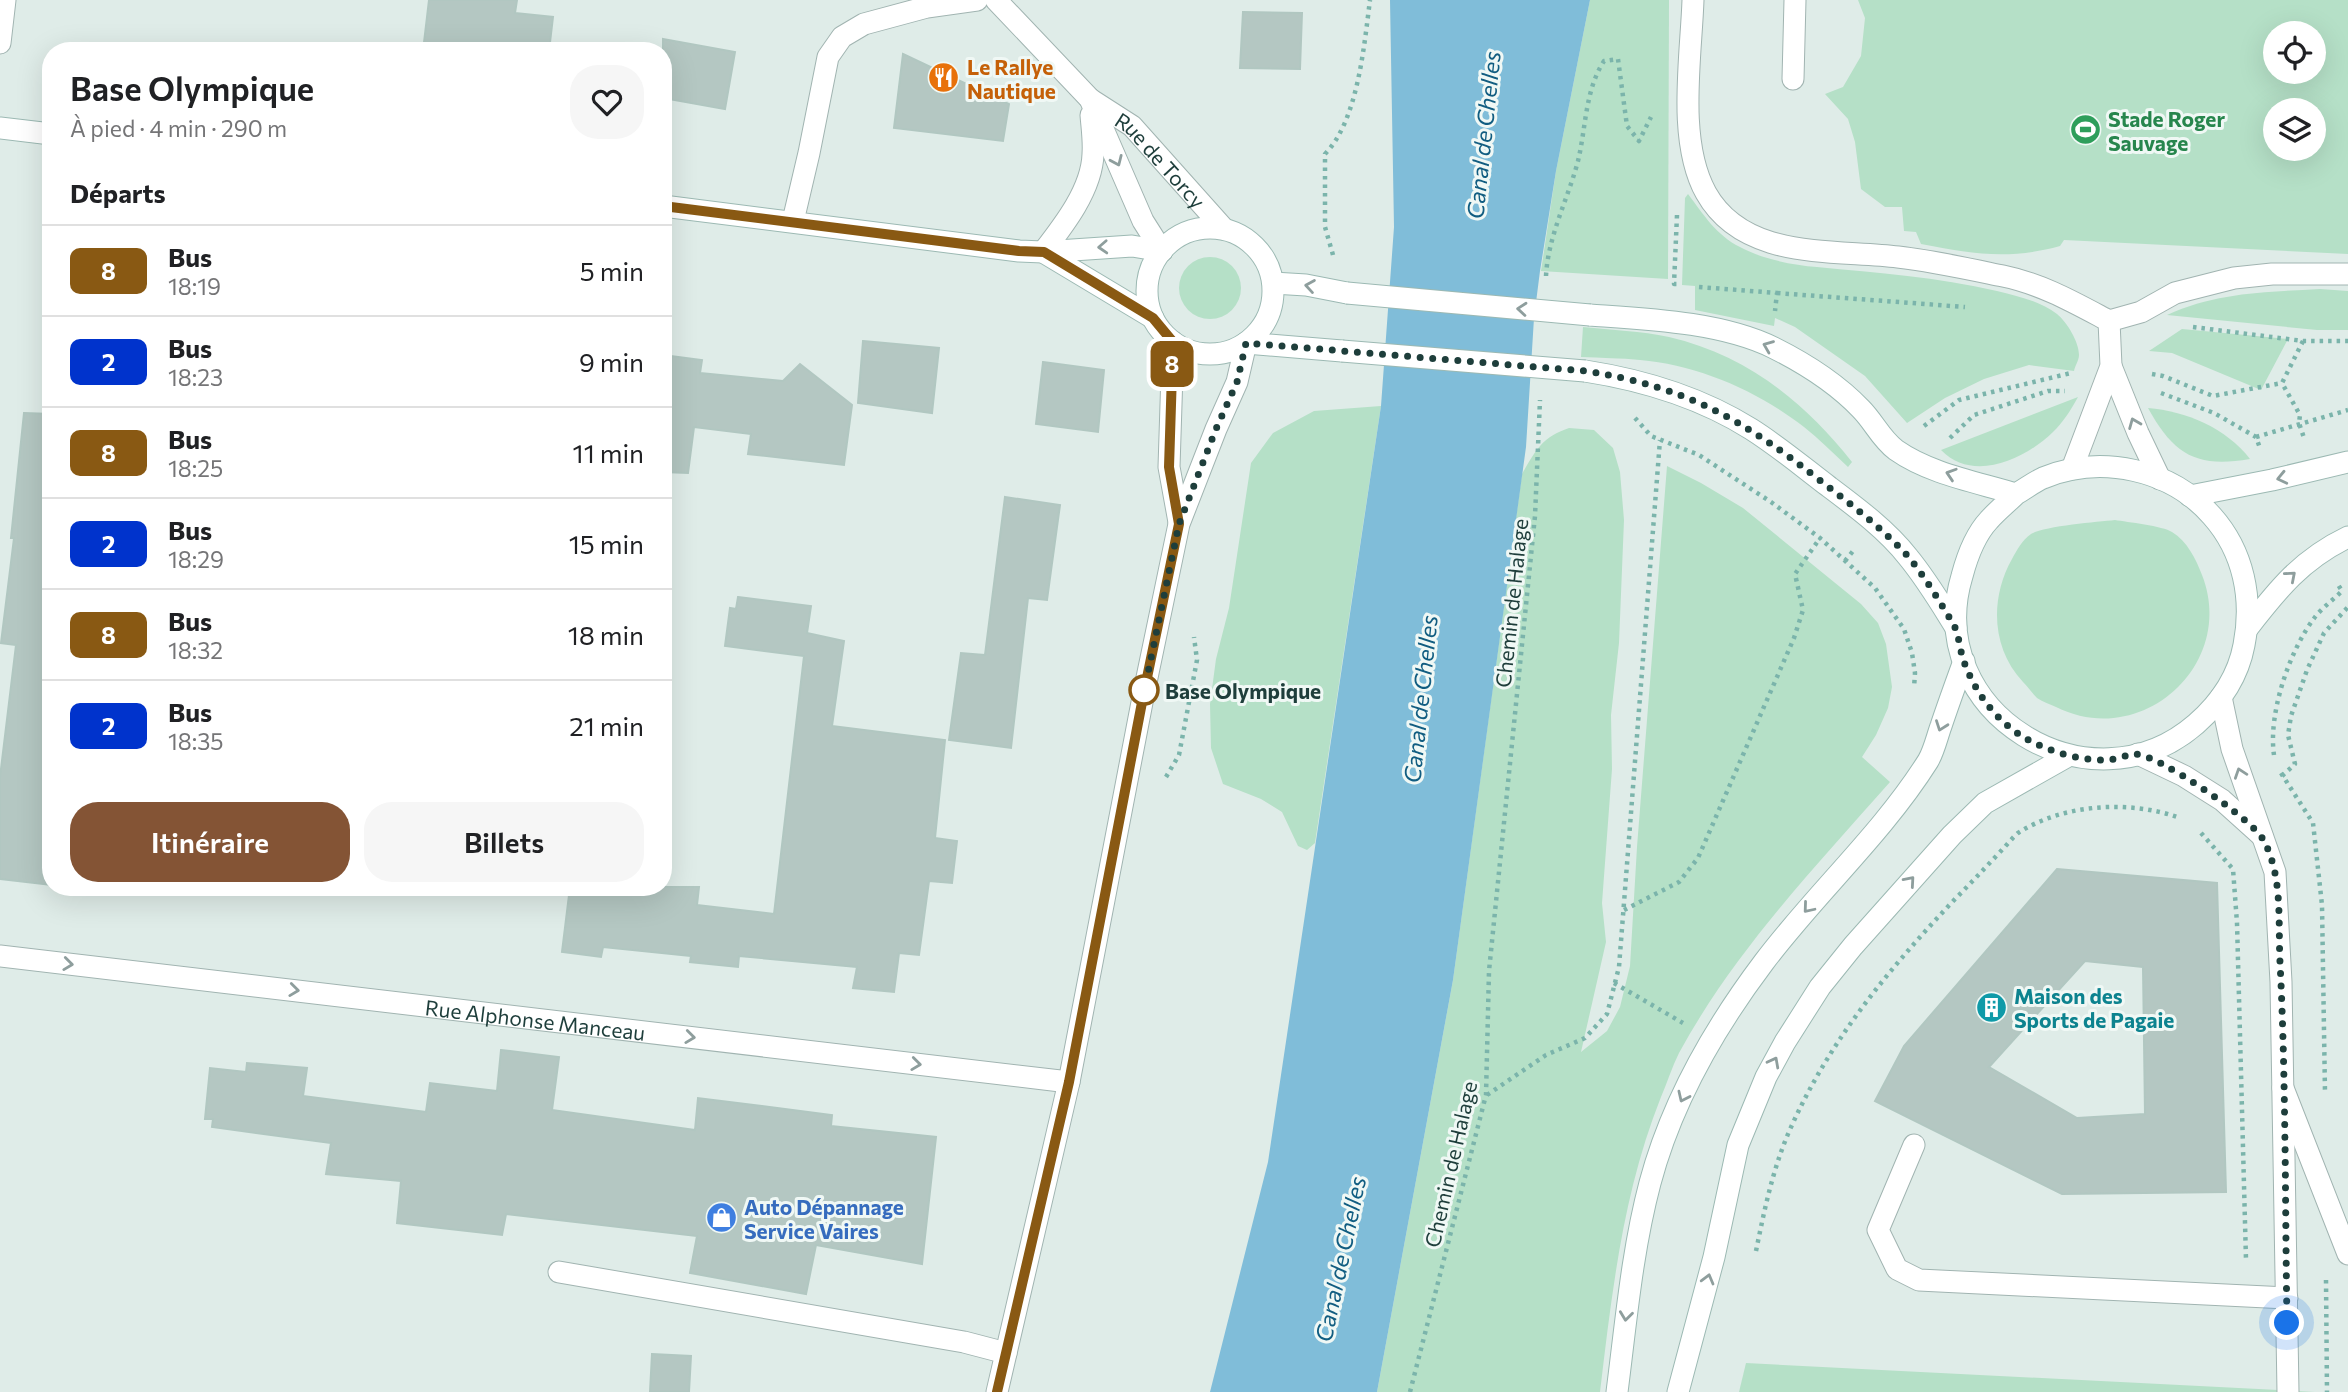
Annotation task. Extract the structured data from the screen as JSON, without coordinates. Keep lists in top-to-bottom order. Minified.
{"streets":{"street":["Rue de Torcy","Rue Alphonse Manceau"],"path":["Chemin de Halage"]},"one_way":["Rue Alphonse Manceau"],"water":["Canal de Chelles"],"places":{"restaurant":["Le Rallye Nautique"],"sports":["Stade Roger Sauvage"],"other":["Base Olympique"],"building":["Maison des Sports de Pagaie"],"shop":["Auto Dépannage Service Vaires"]},"lines":["bus line 8"],"page":{"on_map":"8","heading":[["Base Olympique","À pied · 4 min · 290 m"],"Départs"],"list":[{"mark":"8","name":"Bus","note":"18:19","value":"5 min"},{"mark":"2","name":"Bus","note":"18:23","value":"9 min"},{"mark":"8","name":"Bus","note":"18:25","value":"11 min"},{"mark":"2","name":"Bus","note":"18:29","value":"15 min"},{"mark":"8","name":"Bus","note":"18:32","value":"18 min"},{"mark":"2","name":"Bus","note":"18:35","value":"21 min"}],"buttons":["Itinéraire","Billets"]}}
